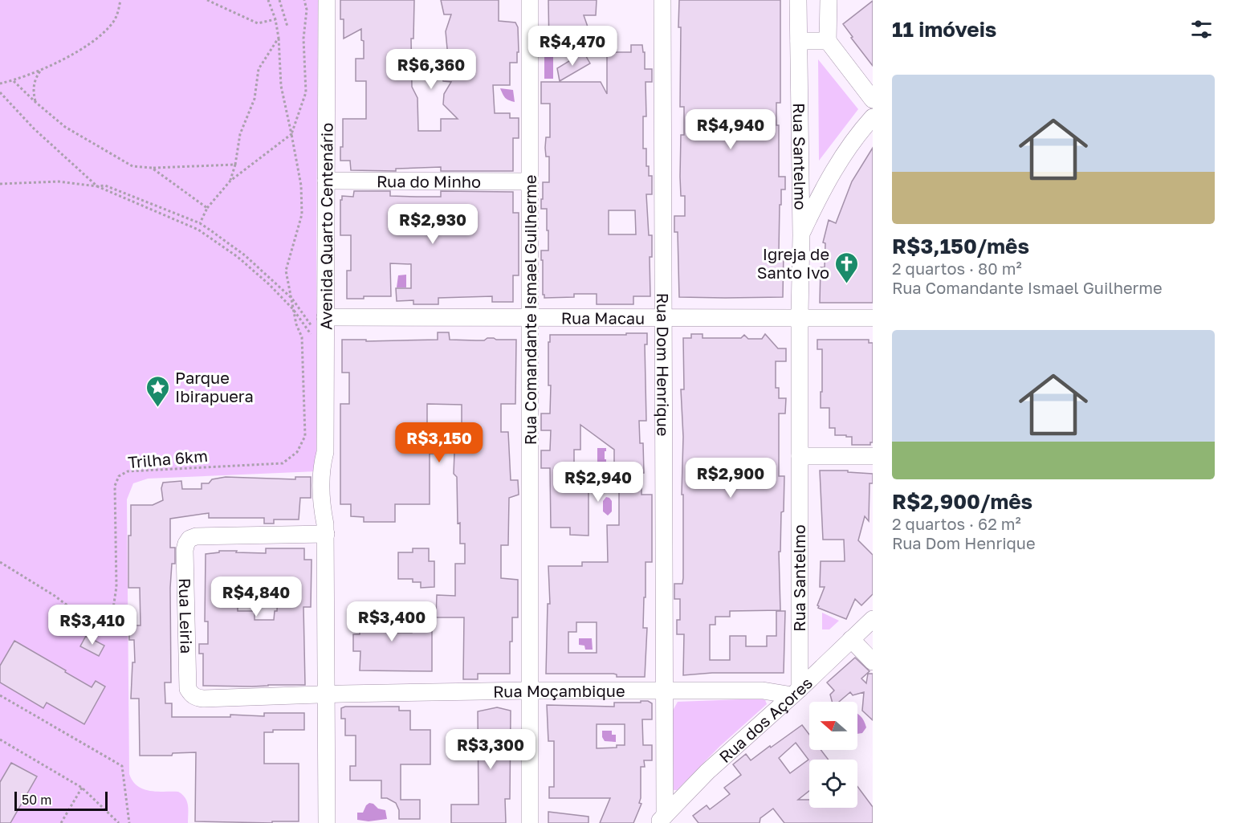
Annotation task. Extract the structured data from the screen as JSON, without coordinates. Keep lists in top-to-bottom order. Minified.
{"streets":{"street":["Rua Santelmo","Rua do Minho","Avenida Quarto Centenário","Rua Comandante Ismael Guilherme","Rua Macau","Rua Dom Henrique","Rua Leiria","Rua Moçambique","Rua dos Açores"],"path":["Trilha 6km"]},"crossings":[["Rua Santelmo","Rua Macau"],["Rua Santelmo","Rua Moçambique"],["Rua Santelmo","Rua dos Açores"],["Rua do Minho","Avenida Quarto Centenário"],["Rua do Minho","Rua Comandante Ismael Guilherme"],["Avenida Quarto Centenário","Rua Macau"],["Avenida Quarto Centenário","Rua Leiria"],["Avenida Quarto Centenário","Rua Moçambique"],["Rua Comandante Ismael Guilherme","Rua Macau"],["Rua Comandante Ismael Guilherme","Rua Moçambique"],["Rua Macau","Rua Dom Henrique"],["Rua Dom Henrique","Rua Moçambique"],["Rua Dom Henrique","Rua dos Açores"],["Rua Leiria","Rua Moçambique"],["Rua Moçambique","Rua dos Açores"]],"places":{"church":["Igreja de Santo Ivo"],"place":["Parque Ibirapuera"]},"scale_bar":"50 m","north":"left","page":{"heading":"11 imóveis","price":["R$4,470","R$6,360","R$4,940","R$2,930","R$3,150","R$2,900","R$2,940","R$4,840","R$3,400","R$3,410","R$3,300"],"list":[{"name":"R$3,150/mês","note":"2 quartos · 80 m² · Rua Comandante Ismael Guilherme"},{"name":"R$2,900/mês","note":"2 quartos · 62 m² · Rua Dom Henrique"}],"scale":"50 m"}}
